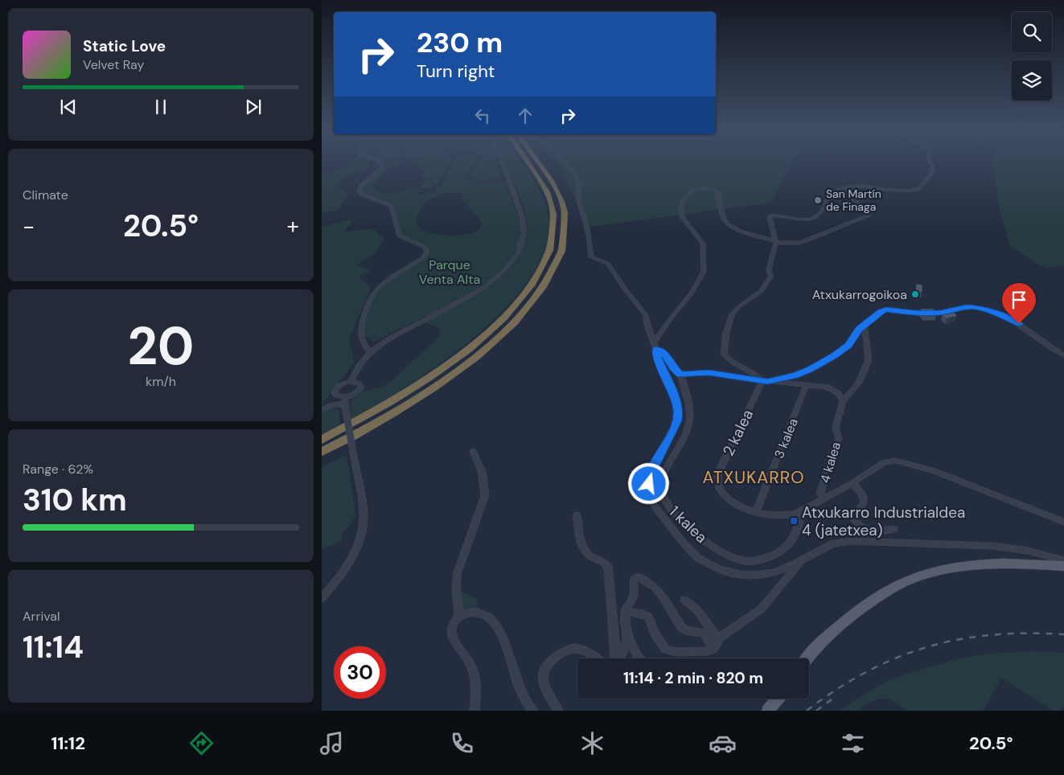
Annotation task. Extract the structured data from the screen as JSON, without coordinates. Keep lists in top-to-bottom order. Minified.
{"streets":{"street":["2 kalea","3 kalea","4 kalea","1 kalea"]},"crossings":[["2 kalea","3 kalea"],["2 kalea","4 kalea"],["2 kalea","1 kalea"]],"districts":["ATXUKARRO"],"parks":["Parque Venta Alta"],"places":{"other":["San Martín de Finaga","Atxukarrogoikoa"],"transit":["Atxukarro Industrialdea 4 (jatetxea)"]},"page":{"turn":["230 m","Turn right"],"song":["Static Love","Velvet Ray"],"tile":["Climate",["20","km/h"],["Range · 62%","310 km"],["Arrival","11:14"]],"heat":["−","20.5°","+"],"limit":"30","trip":"11:14 · 2 min · 820 m","tabs":["11:12","20.5°"]}}
